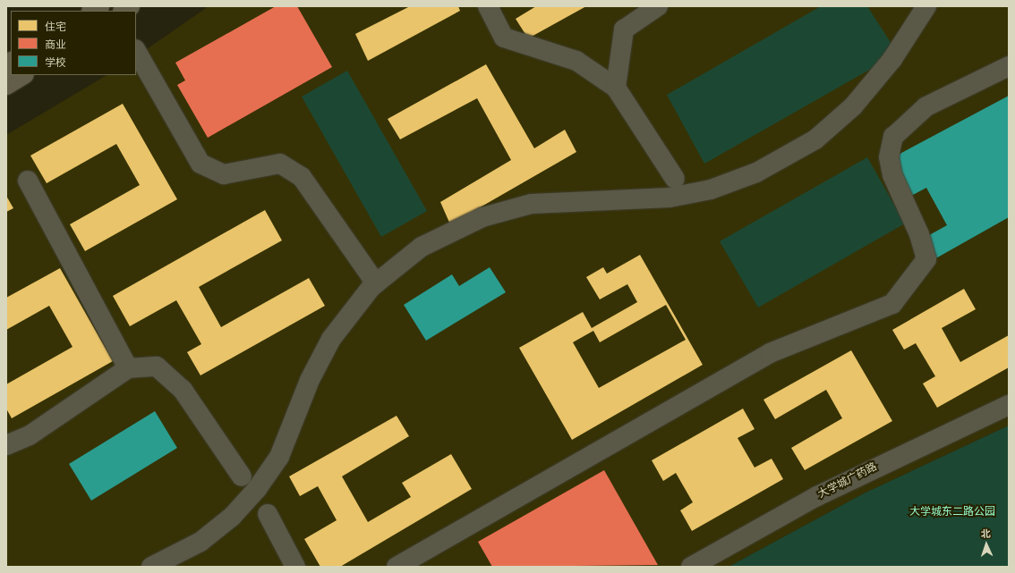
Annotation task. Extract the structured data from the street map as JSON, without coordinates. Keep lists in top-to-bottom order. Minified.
{"streets":{"lane":["大学城广药路"]},"parks":["大学城东二路公园"],"legend":["住宅","商业","学校"],"north":"top"}
